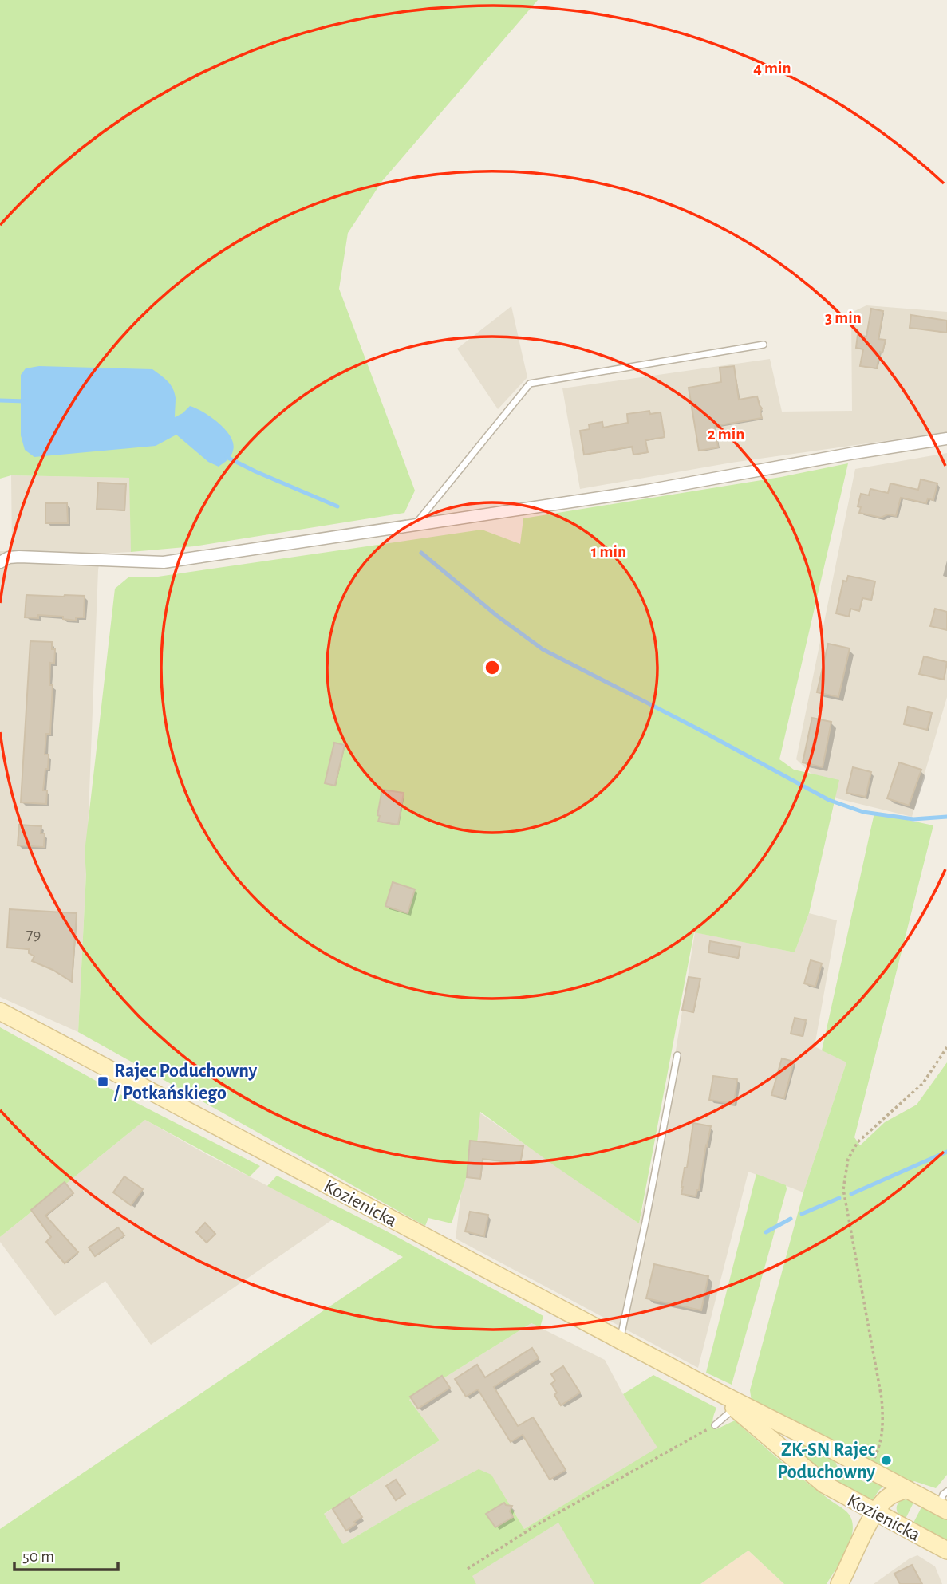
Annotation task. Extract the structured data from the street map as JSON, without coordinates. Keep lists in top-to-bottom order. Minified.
{"streets":{"main road":["Kozienicka"]},"places":{"transit":["Rajec Poduchowny / Potkańskiego"],"other":["ZK-SN Rajec Poduchowny"]},"house_numbers":["79"],"scale_bar":"50 m","rings":["4 min","3 min","2 min","1 min"]}
